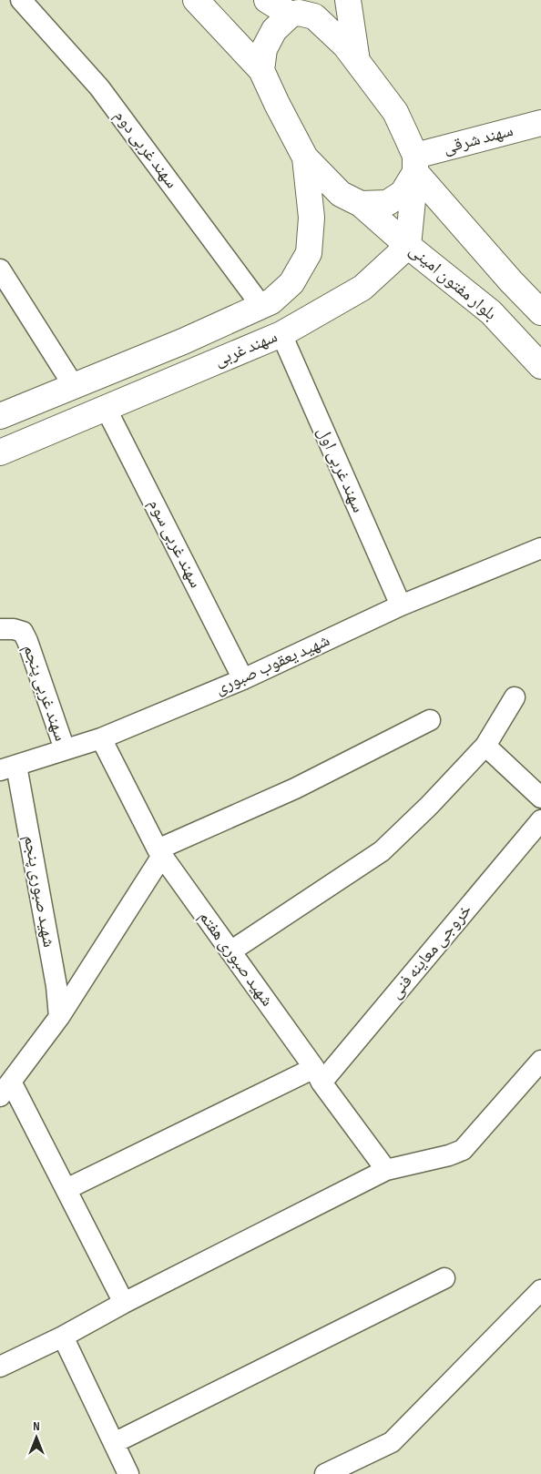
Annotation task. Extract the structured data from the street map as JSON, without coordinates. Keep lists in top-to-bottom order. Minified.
{"streets":{"main road":["سهند شرقی","بلوار مفتون امینی","سهند غربی"],"street":["سهند غربی دوم","سهند غربی اول","سهند غربی سوم","شهید یعقوب صبوری","سهند غربی پنجم","شهید صبوری پنجم","خروجی معاینه فنی","شهید صبوری هفتم"]},"crossings":[["سهند غربی دوم","سهند غربی"],["بلوار مفتون امینی","سهند غربی"],["سهند غربی","سهند غربی اول"],["سهند غربی","سهند غربی سوم"],["سهند غربی اول","شهید یعقوب صبوری"],["سهند غربی سوم","شهید یعقوب صبوری"],["شهید یعقوب صبوری","سهند غربی پنجم"],["شهید یعقوب صبوری","شهید صبوری پنجم"],["شهید یعقوب صبوری","شهید صبوری هفتم"],["خروجی معاینه فنی","شهید صبوری هفتم"]],"north":"top"}
